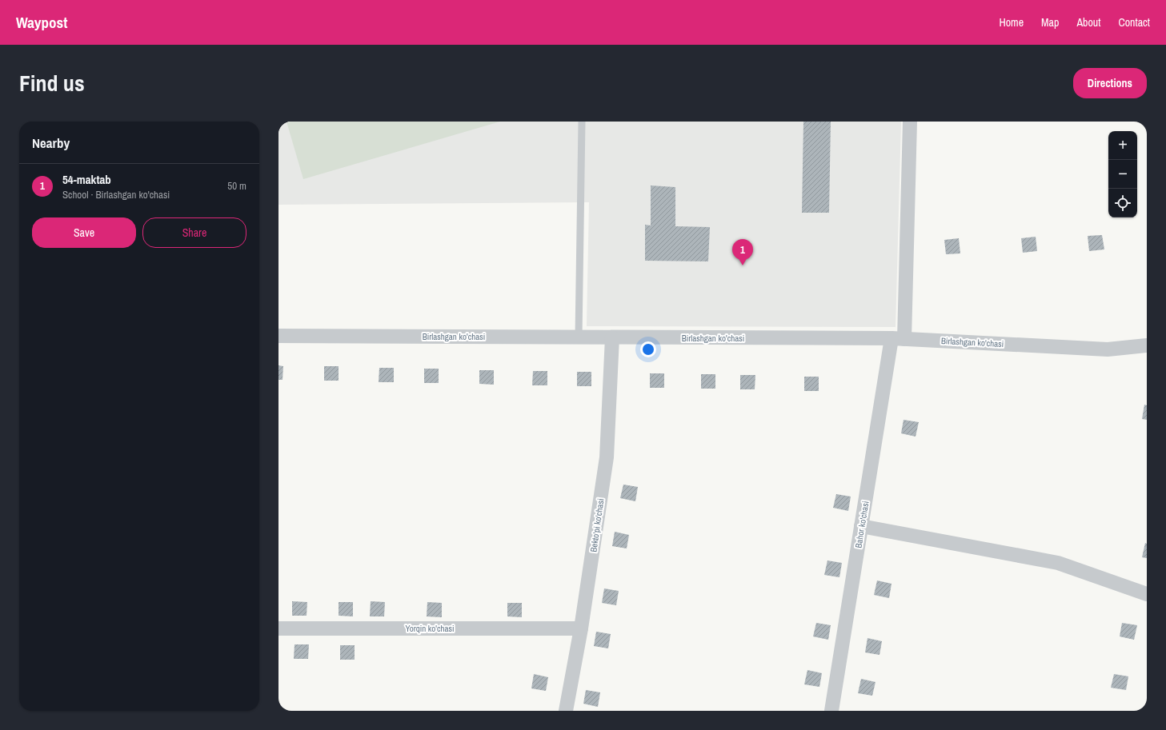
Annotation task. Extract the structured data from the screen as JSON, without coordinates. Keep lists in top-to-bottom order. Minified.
{"streets":{"street":["Birlashgan ko'chasi","Bahor ko'chasi","Bekto'pi ko'chasi","Yorqin ko'chasi"]},"crossings":[["Birlashgan ko'chasi","Bahor ko'chasi"],["Birlashgan ko'chasi","Bekto'pi ko'chasi"],["Bekto'pi ko'chasi","Yorqin ko'chasi"]],"page":{"header":"Waypost","nav":["Home","Map","About","Contact"],"title":"Find us","buttons":["Directions",["Save","Share"]],"heading":"Nearby","map_buttons":["+","−"],"list":[{"mark":"1","name":"54-maktab","note":"School · Birlashgan ko'chasi","value":"50 m"}],"pins":"1"}}
